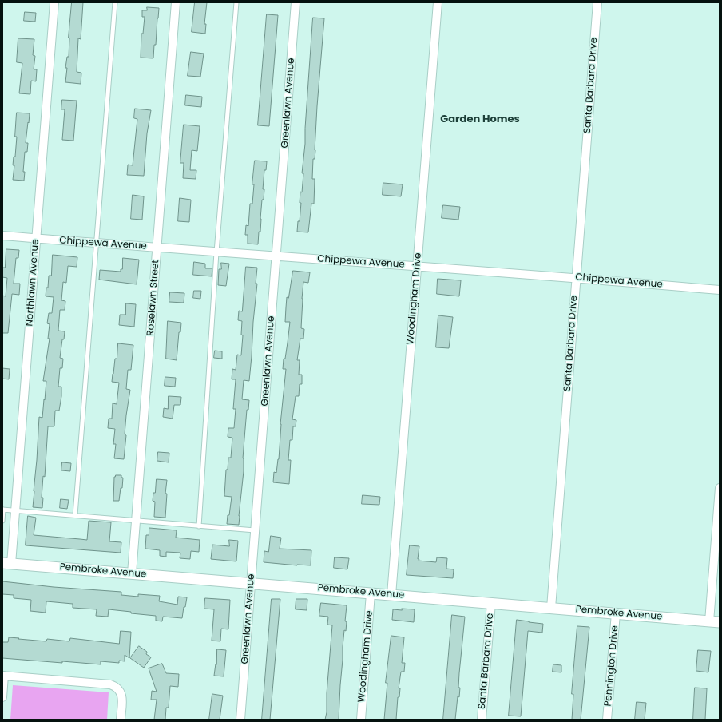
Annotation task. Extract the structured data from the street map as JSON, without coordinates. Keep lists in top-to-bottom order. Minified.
{"streets":{"street":["Santa Barbara Drive","Greenlawn Avenue","Chippewa Avenue","Northlawn Avenue","Roselawn Street","Woodingham Drive","Pembroke Avenue","Pennington Drive"]},"crossings":[["Santa Barbara Drive","Chippewa Avenue"],["Santa Barbara Drive","Pembroke Avenue"],["Greenlawn Avenue","Chippewa Avenue"],["Greenlawn Avenue","Pembroke Avenue"],["Chippewa Avenue","Northlawn Avenue"],["Chippewa Avenue","Roselawn Street"],["Chippewa Avenue","Woodingham Drive"],["Northlawn Avenue","Pembroke Avenue"],["Roselawn Street","Pembroke Avenue"],["Woodingham Drive","Pembroke Avenue"],["Pembroke Avenue","Pennington Drive"]],"districts":["Garden Homes"]}
